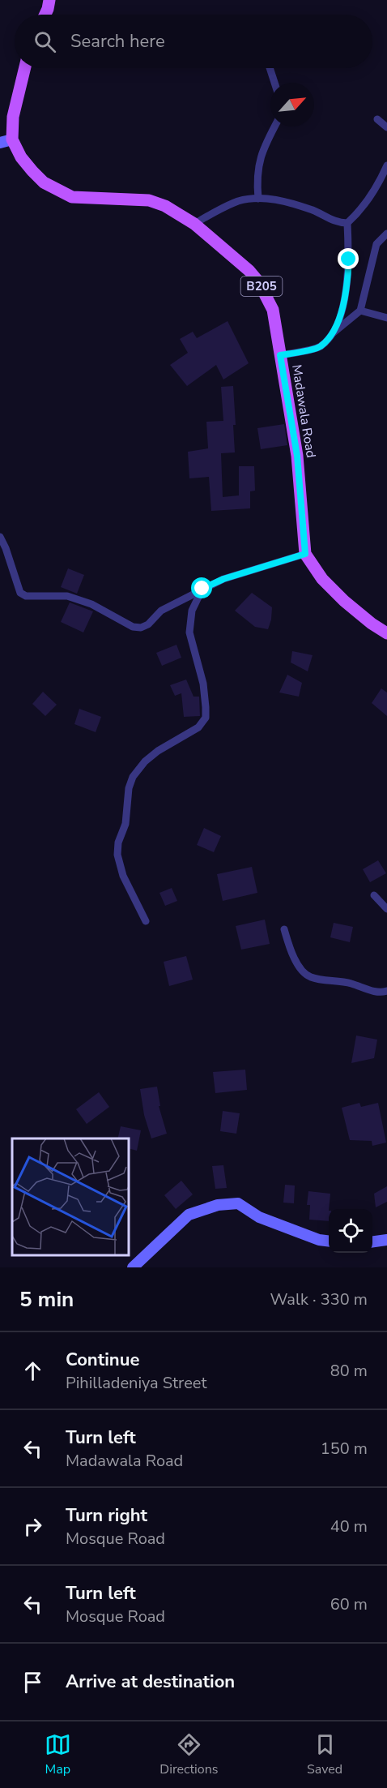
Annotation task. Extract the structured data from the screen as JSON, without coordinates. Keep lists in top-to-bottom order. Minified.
{"streets":{"main road":["B205","Madawala Road"]},"north":"top right","page":{"search":"Search here","heading":["5 min","Walk · 330 m"],"list":[["Continue","Pihilladeniya Street","80 m"],["Turn left","Madawala Road","150 m"],["Turn right","Mosque Road","40 m"],["Turn left","Mosque Road","60 m"],"Arrive at destination"],"nav":["Map","Directions","Saved"]}}
